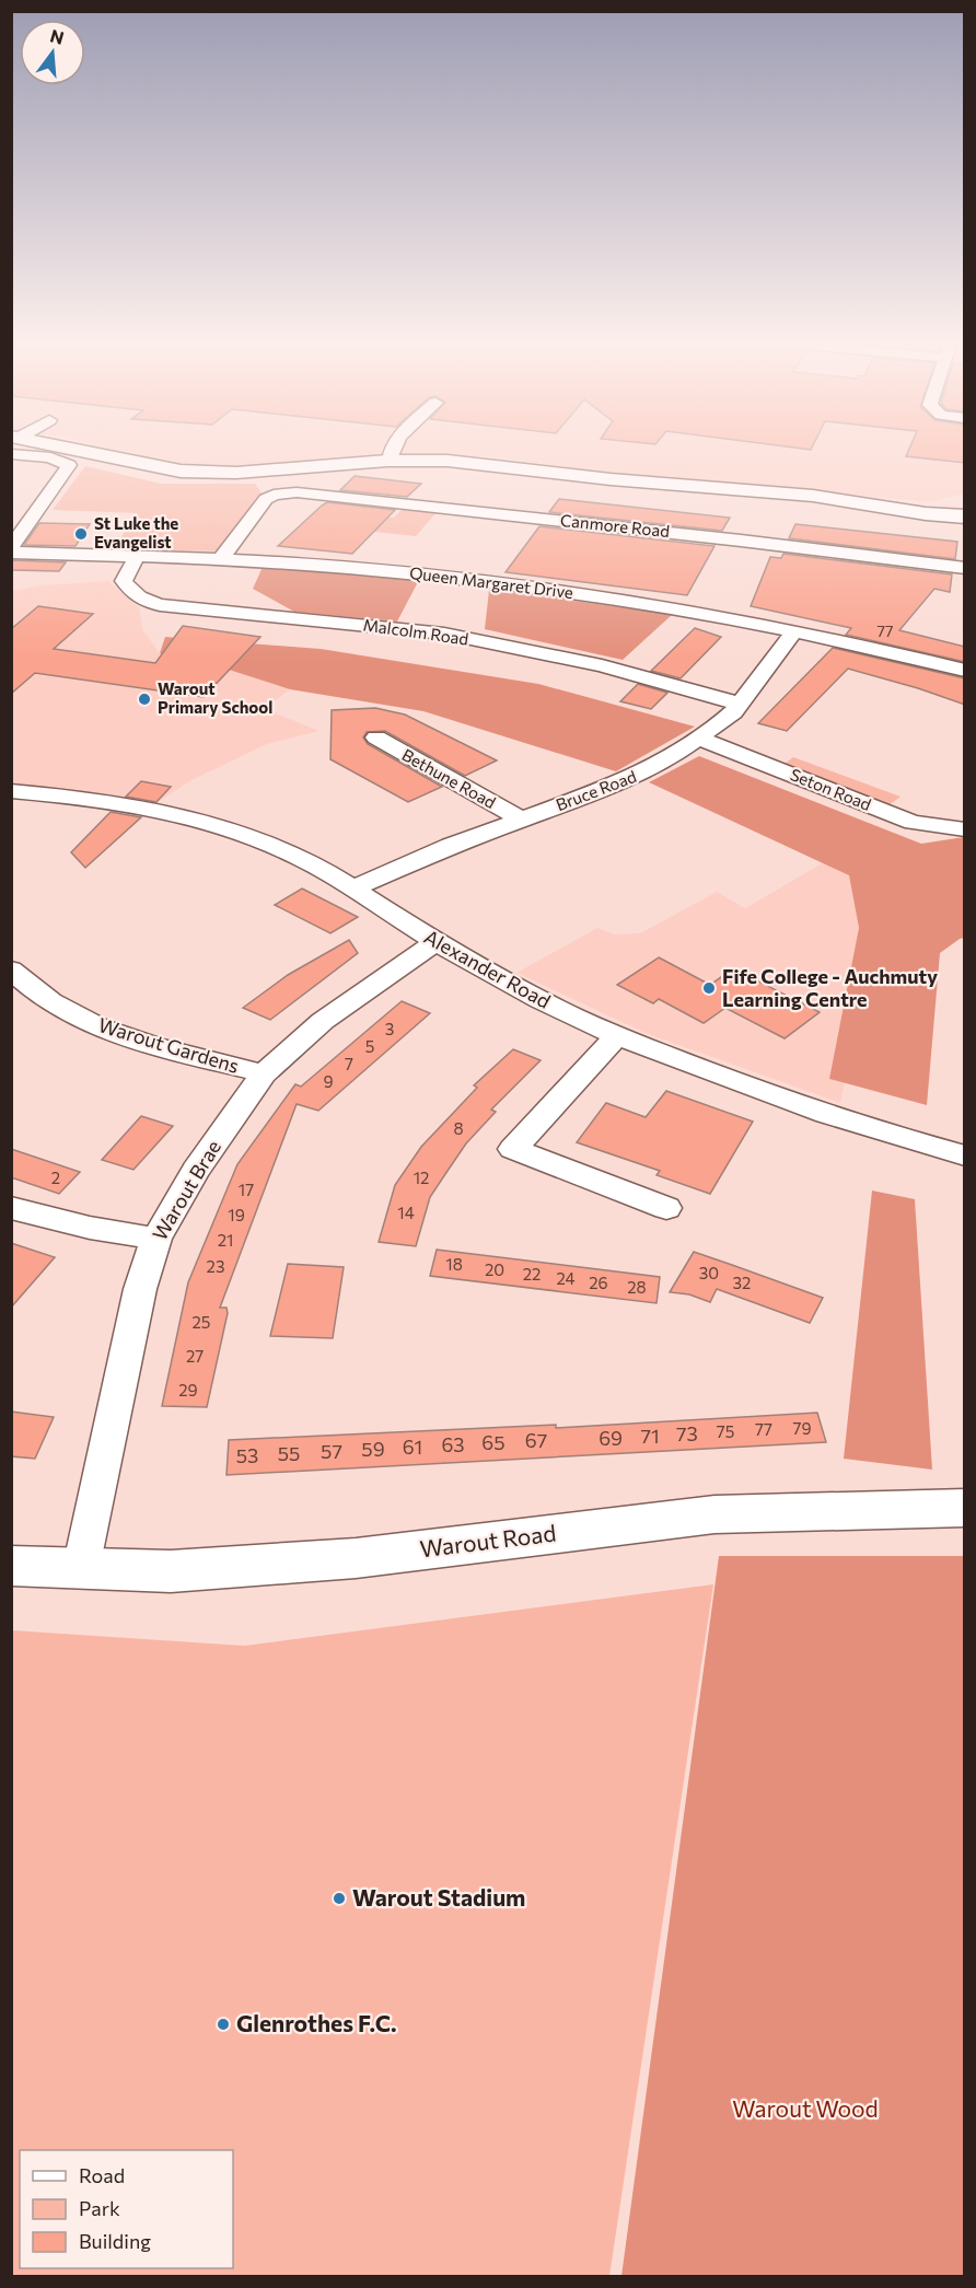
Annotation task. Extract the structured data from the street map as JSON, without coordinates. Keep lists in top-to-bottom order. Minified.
{"streets":{"street":["Canmore Road","Queen Margaret Drive","Malcolm Road","Bethune Road","Seton Road","Bruce Road","Alexander Road","Warout Gardens","Warout Brae","Warout Road"]},"crossings":[["Canmore Road","Queen Margaret Drive"],["Queen Margaret Drive","Malcolm Road"],["Queen Margaret Drive","Bruce Road"],["Malcolm Road","Bruce Road"],["Bethune Road","Bruce Road"],["Seton Road","Bruce Road"],["Bruce Road","Alexander Road"],["Alexander Road","Warout Brae"],["Warout Gardens","Warout Brae"],["Warout Brae","Warout Road"]],"parks":["Warout Wood"],"places":["St Luke the Evangelist","Warout Primary School","Fife College - Auchmuty Learning Centre","Warout Stadium","Glenrothes F.C."],"house_numbers":["77","3","5","7","9","8","2","12","17","14","19","21","18","23","20","30","22","24","26","32","28","25","27","29","79","77","75","73","71","69","67","65","63","61","59","57","55","53"],"legend":["Road","Park","Building"],"north":"top"}
